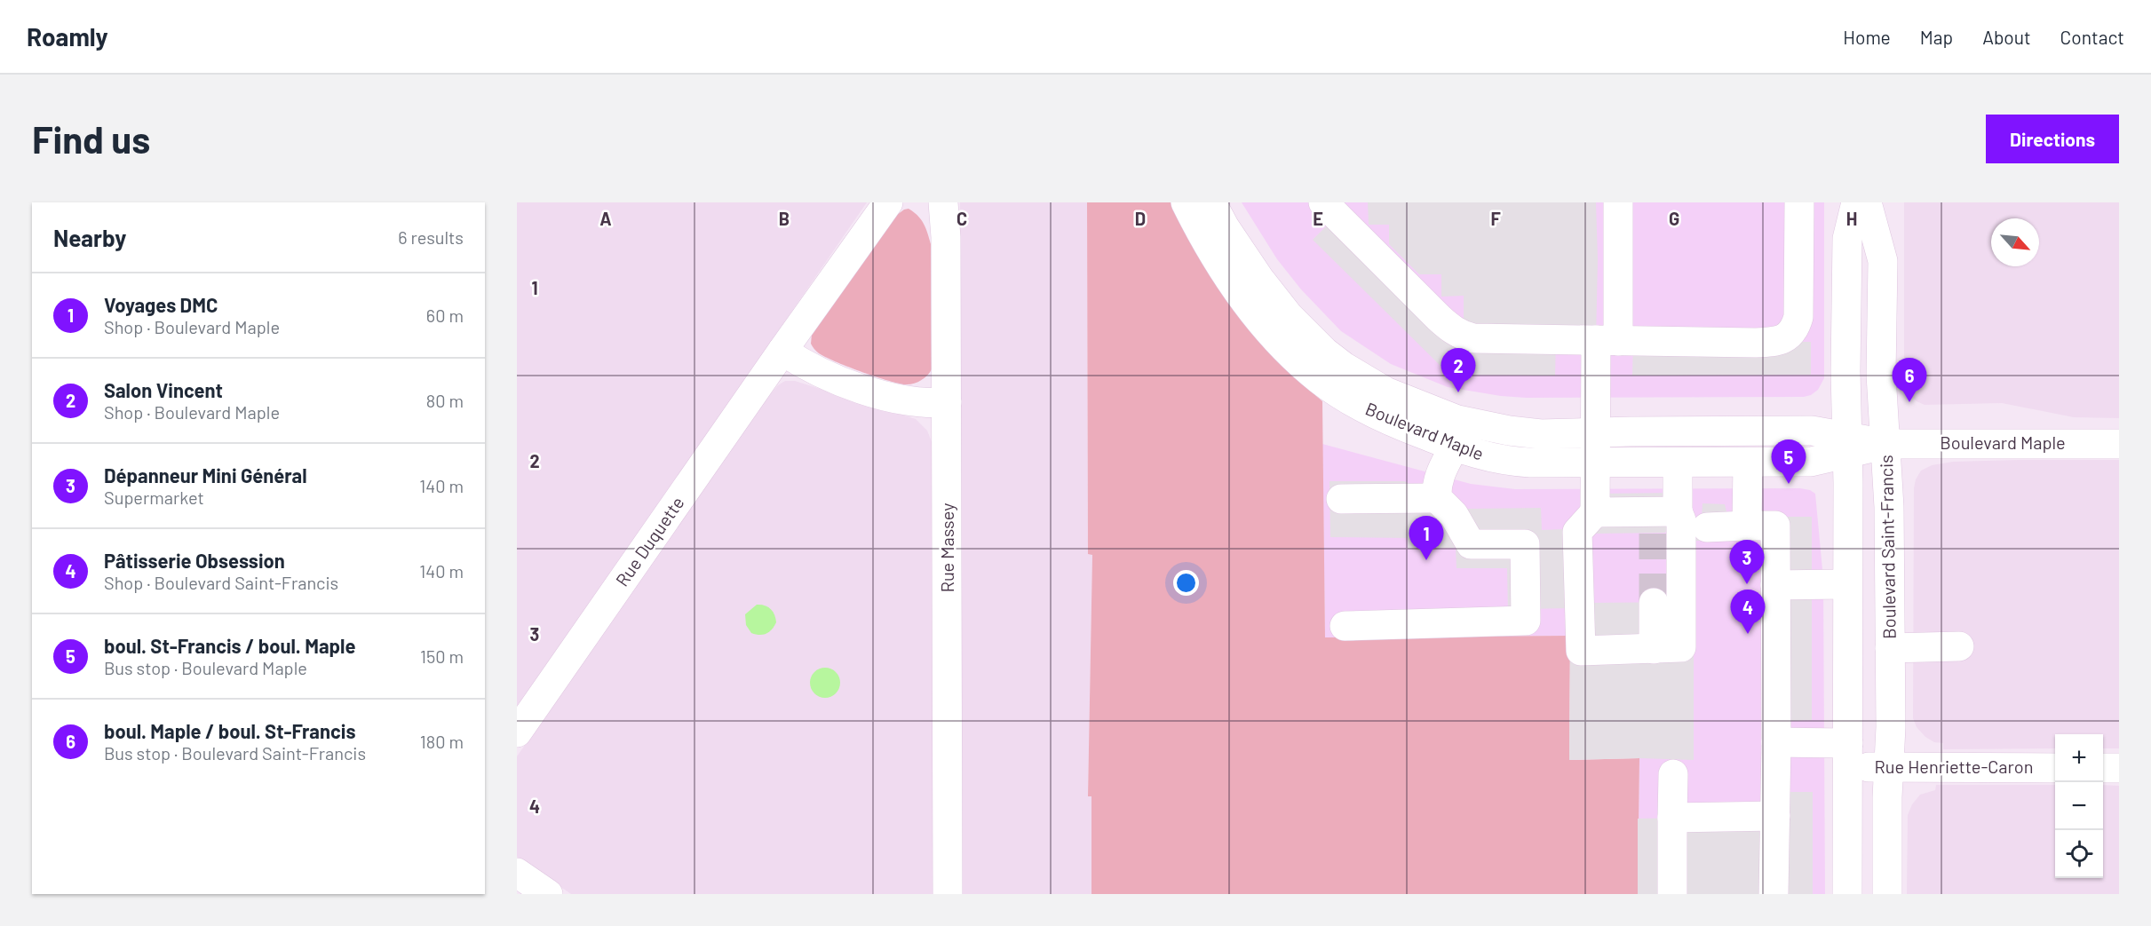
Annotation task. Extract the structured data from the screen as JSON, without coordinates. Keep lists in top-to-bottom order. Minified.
{"streets":{"street":["Boulevard Maple","Rue Duquette","Boulevard Saint-Francis","Rue Massey","Rue Henriette-Caron"]},"crossings":[["Boulevard Maple","Boulevard Saint-Francis"],["Boulevard Saint-Francis","Rue Henriette-Caron"]],"north":"bottom right","page":{"header":"Roamly","nav":["Home","Map","About","Contact"],"buttons":"Directions","title":"Find us","heading":["Nearby","6 results"],"list":[{"mark":"1","name":"Voyages DMC","note":"Shop · Boulevard Maple","value":"60 m"},{"mark":"2","name":"Salon Vincent","note":"Shop · Boulevard Maple","value":"80 m"},{"mark":"3","name":"Dépanneur Mini Général","note":"Supermarket","value":"140 m"},{"mark":"4","name":"Pâtisserie Obsession","note":"Shop · Boulevard Saint-Francis","value":"140 m"},{"mark":"5","name":"boul. St-Francis / boul. Maple","note":"Bus stop · Boulevard Maple","value":"150 m"},{"mark":"6","name":"boul. Maple / boul. St-Francis","note":"Bus stop · Boulevard Saint-Francis","value":"180 m"}],"pins":["2","6","5","1","3","4"],"map_buttons":["+","−"]},"grid":{"columns":["A","B","C","D","E","F","G","H"],"rows":["1","2","3","4"]}}
